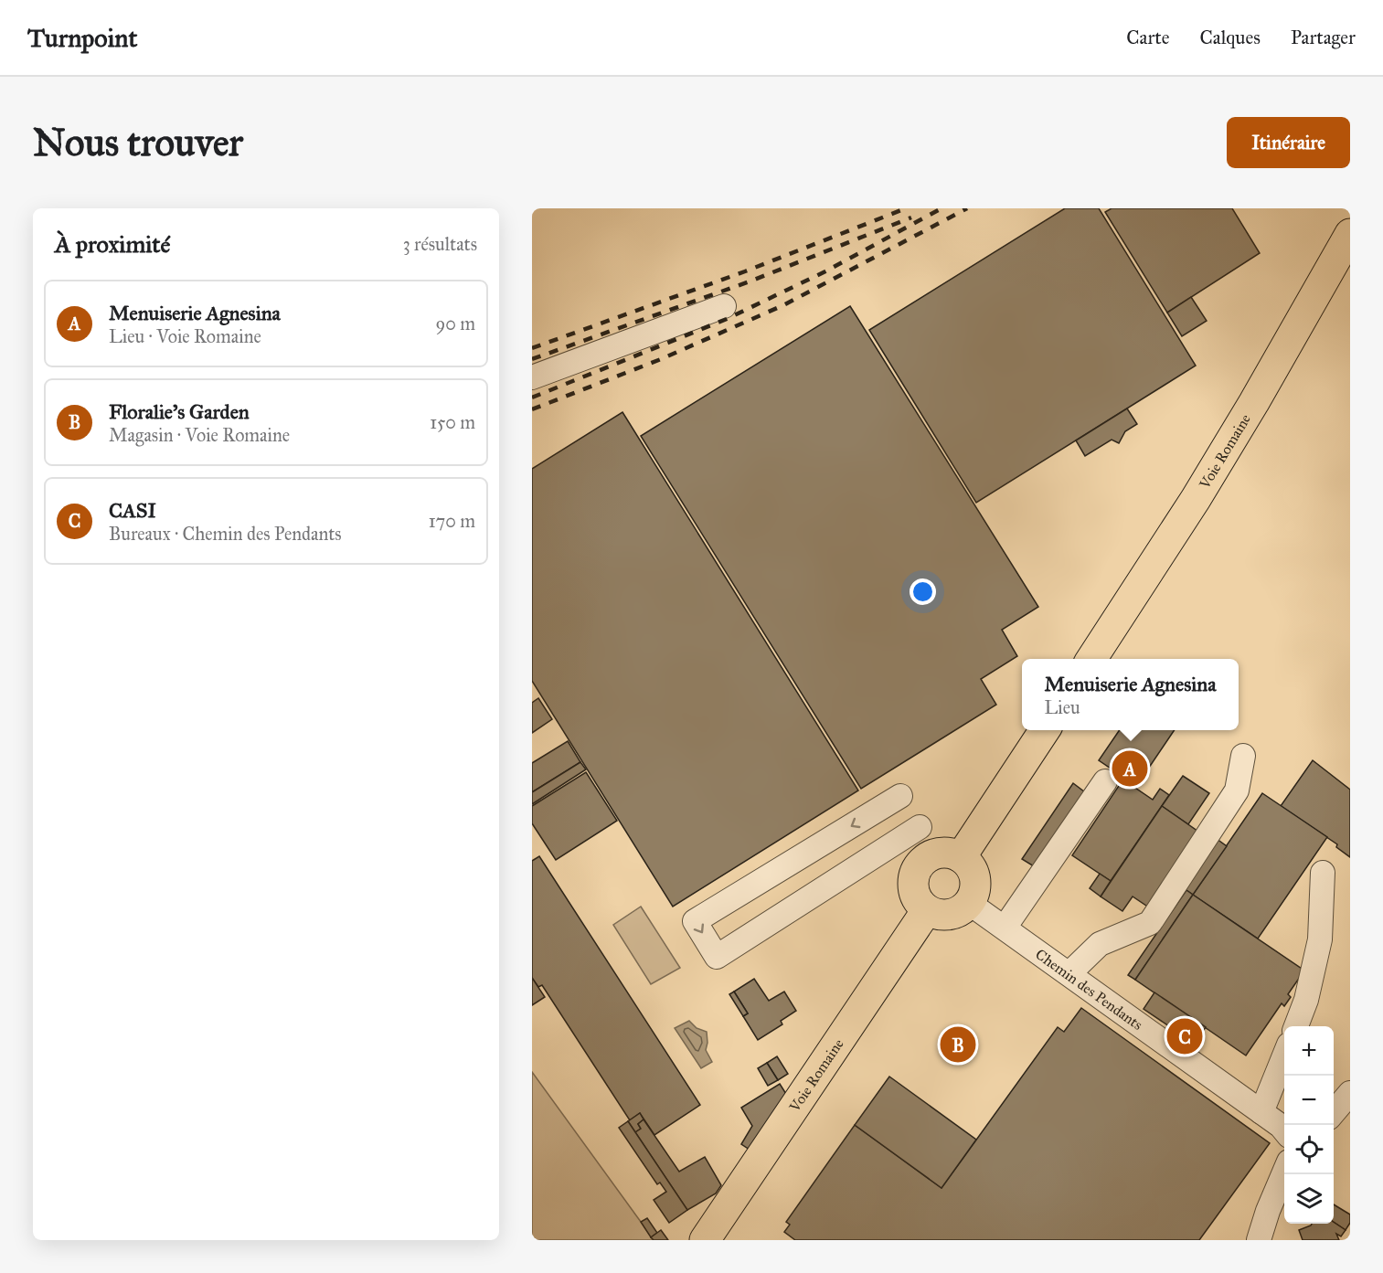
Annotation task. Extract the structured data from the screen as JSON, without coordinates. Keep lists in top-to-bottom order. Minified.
{"streets":{"main road":["Voie Romaine"],"street":["Chemin des Pendants"]},"crossings":[["Voie Romaine","Chemin des Pendants"]],"page":{"header":"Turnpoint","nav":["Carte","Calques","Partager"],"buttons":"Itinéraire","title":"Nous trouver","heading":["À proximité","3 résultats"],"list":[{"mark":"A","name":"Menuiserie Agnesina","note":"Lieu · Voie Romaine","value":"90 m"},{"mark":"B","name":"Floralie's Garden","note":"Magasin · Voie Romaine","value":"150 m"},{"mark":"C","name":"CASI","note":"Bureaux · Chemin des Pendants","value":"170 m"}],"popup":["Menuiserie Agnesina","Lieu"],"pins":["A","C","B"],"map_buttons":["+","−"]}}
